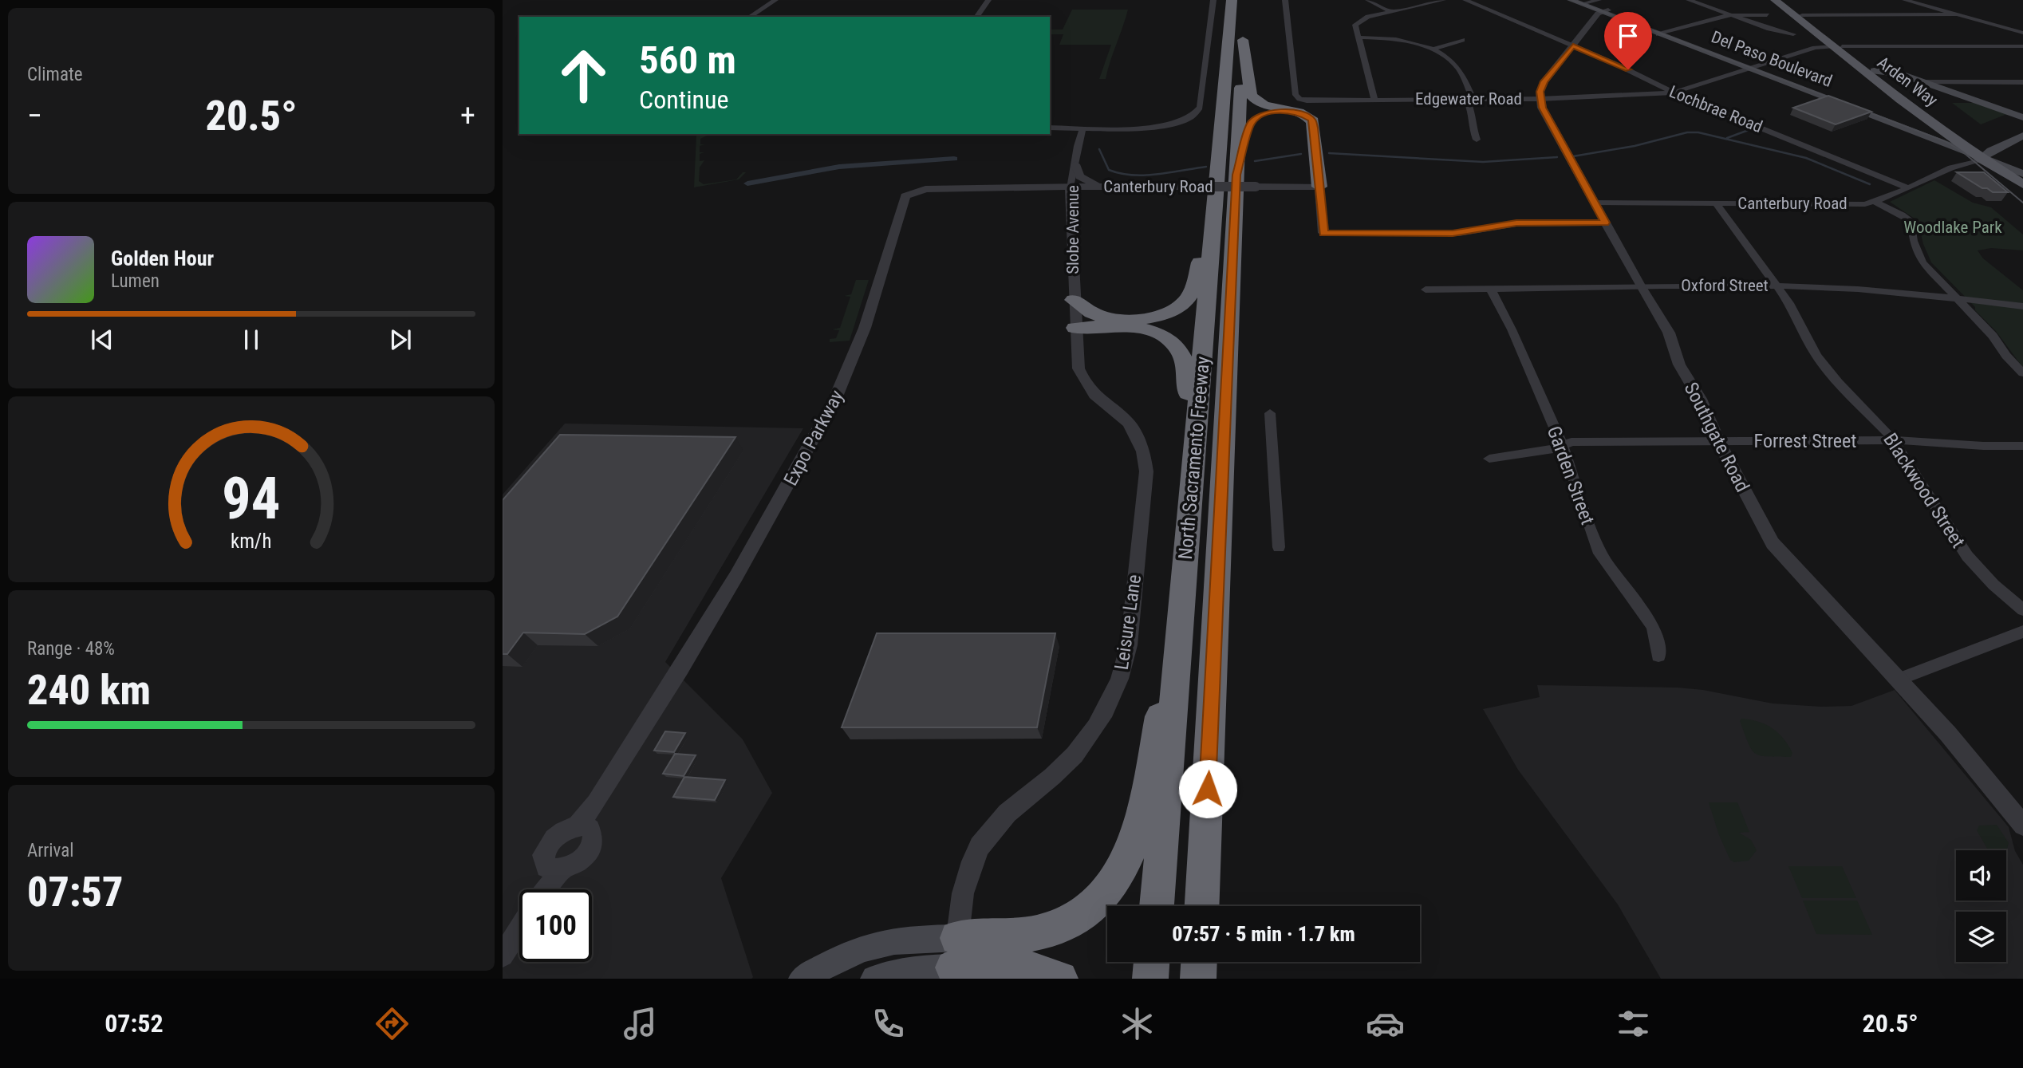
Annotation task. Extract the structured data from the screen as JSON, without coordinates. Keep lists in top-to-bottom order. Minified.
{"streets":{"highway":["North Sacramento Freeway"],"main road":["Del Paso Boulevard","Arden Way"],"street":["Edgewater Road","Lochbrae Road","Canterbury Road","Slobe Avenue","Oxford Street","Southgate Road","Expo Parkway","Forrest Street","Garden Street","Blackwood Street","Leisure Lane"]},"crossings":[["Del Paso Boulevard","Arden Way"],["Del Paso Boulevard","Edgewater Road"],["Del Paso Boulevard","Canterbury Road"],["Arden Way","Edgewater Road"],["Arden Way","Canterbury Road"],["Edgewater Road","Lochbrae Road"],["Edgewater Road","Canterbury Road"],["Edgewater Road","Southgate Road"],["Edgewater Road","North Sacramento Freeway"],["Lochbrae Road","Canterbury Road"],["Canterbury Road","Slobe Avenue"],["Canterbury Road","Southgate Road"],["Canterbury Road","Expo Parkway"],["Canterbury Road","North Sacramento Freeway"],["Canterbury Road","Blackwood Street"],["Slobe Avenue","Expo Parkway"],["Slobe Avenue","Leisure Lane"],["Oxford Street","Southgate Road"],["Oxford Street","Garden Street"],["Oxford Street","Blackwood Street"],["Southgate Road","Forrest Street"],["Forrest Street","Garden Street"],["Forrest Street","Blackwood Street"]],"parks":["Woodlake Park"],"page":{"tile":["Climate",["Range · 48%","240 km"],["Arrival","07:57"]],"turn":["560 m","Continue"],"heat":["−","20.5°","+"],"song":["Golden Hour","Lumen"],"limit":"100","trip":"07:57 · 5 min · 1.7 km","tabs":["07:52","20.5°"],"gauge":["94","km/h"]}}
